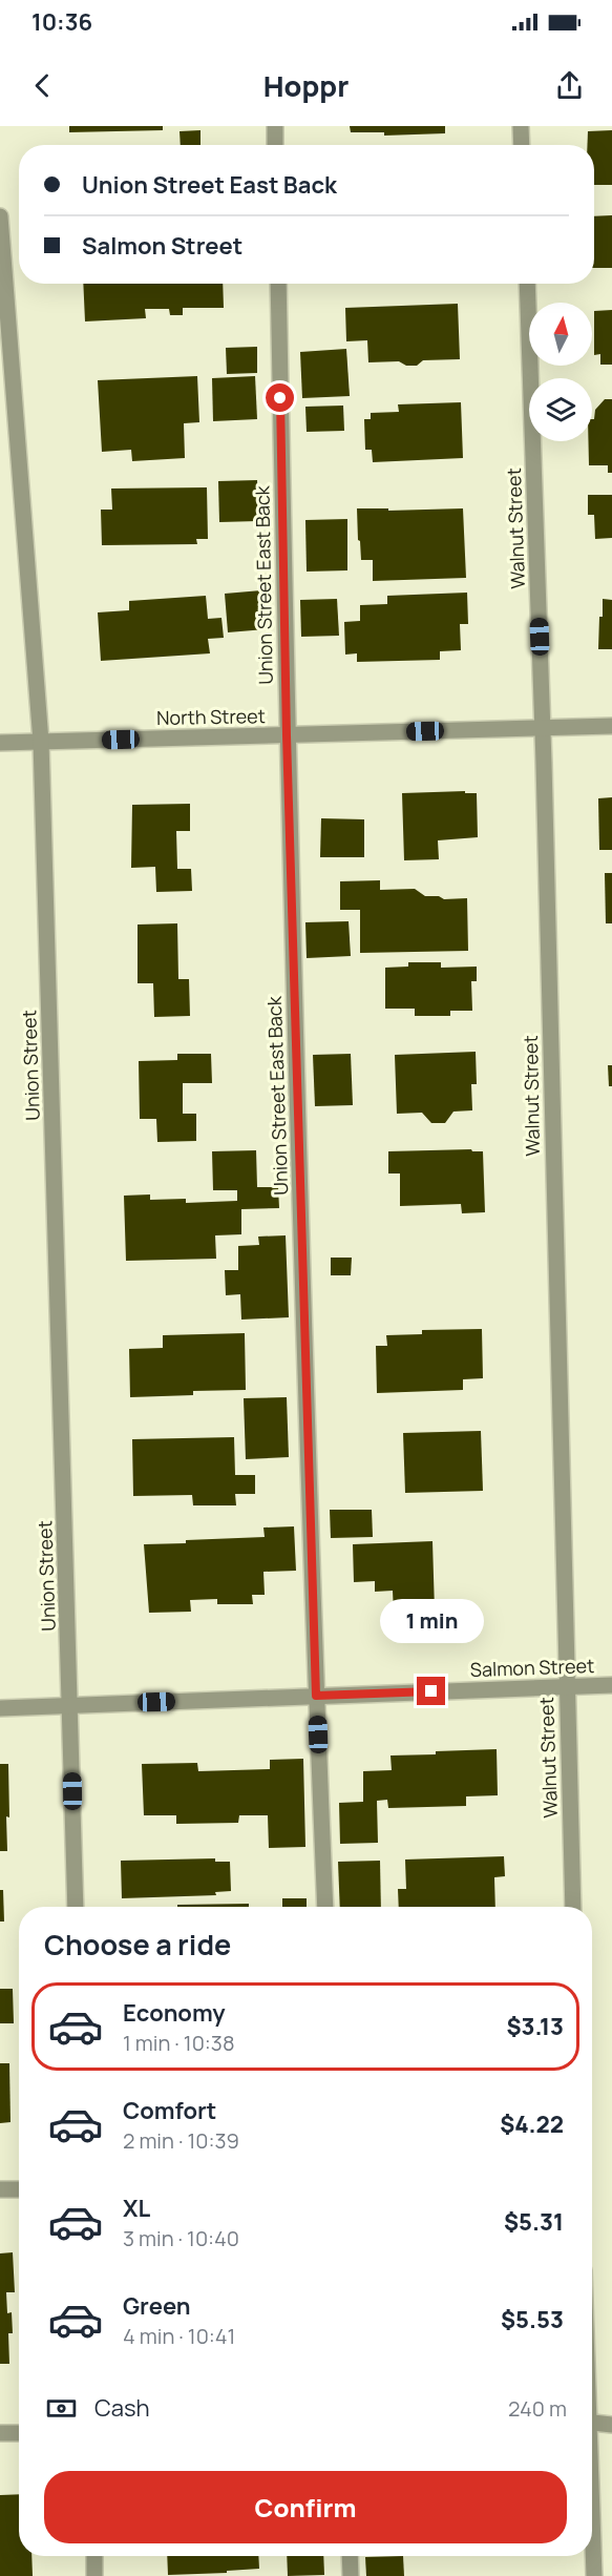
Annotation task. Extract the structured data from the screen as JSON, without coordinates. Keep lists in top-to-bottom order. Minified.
{"streets":{"street":["Walnut Street","Union Street East Back","North Street","Union Street","Salmon Street"]},"crossings":[["Walnut Street","North Street"],["Walnut Street","Salmon Street"],["Union Street East Back","North Street"],["Union Street East Back","Salmon Street"],["North Street","Union Street"],["Union Street","Salmon Street"]],"north":"top","page":{"status":"10:36","header":"Hoppr","banner":["Union Street East Back","Salmon Street"],"bubble":"1 min","heading":"Choose a ride","list":[{"name":"Economy","note":"1 min · 10:38","value":"$3.13"},{"name":"Comfort","note":"2 min · 10:39","value":"$4.22"},{"name":"XL","note":"3 min · 10:40","value":"$5.31"},{"name":"Green","note":"4 min · 10:41","value":"$5.53"}],"pay":["Cash","240 m"],"buttons":"Confirm"}}
